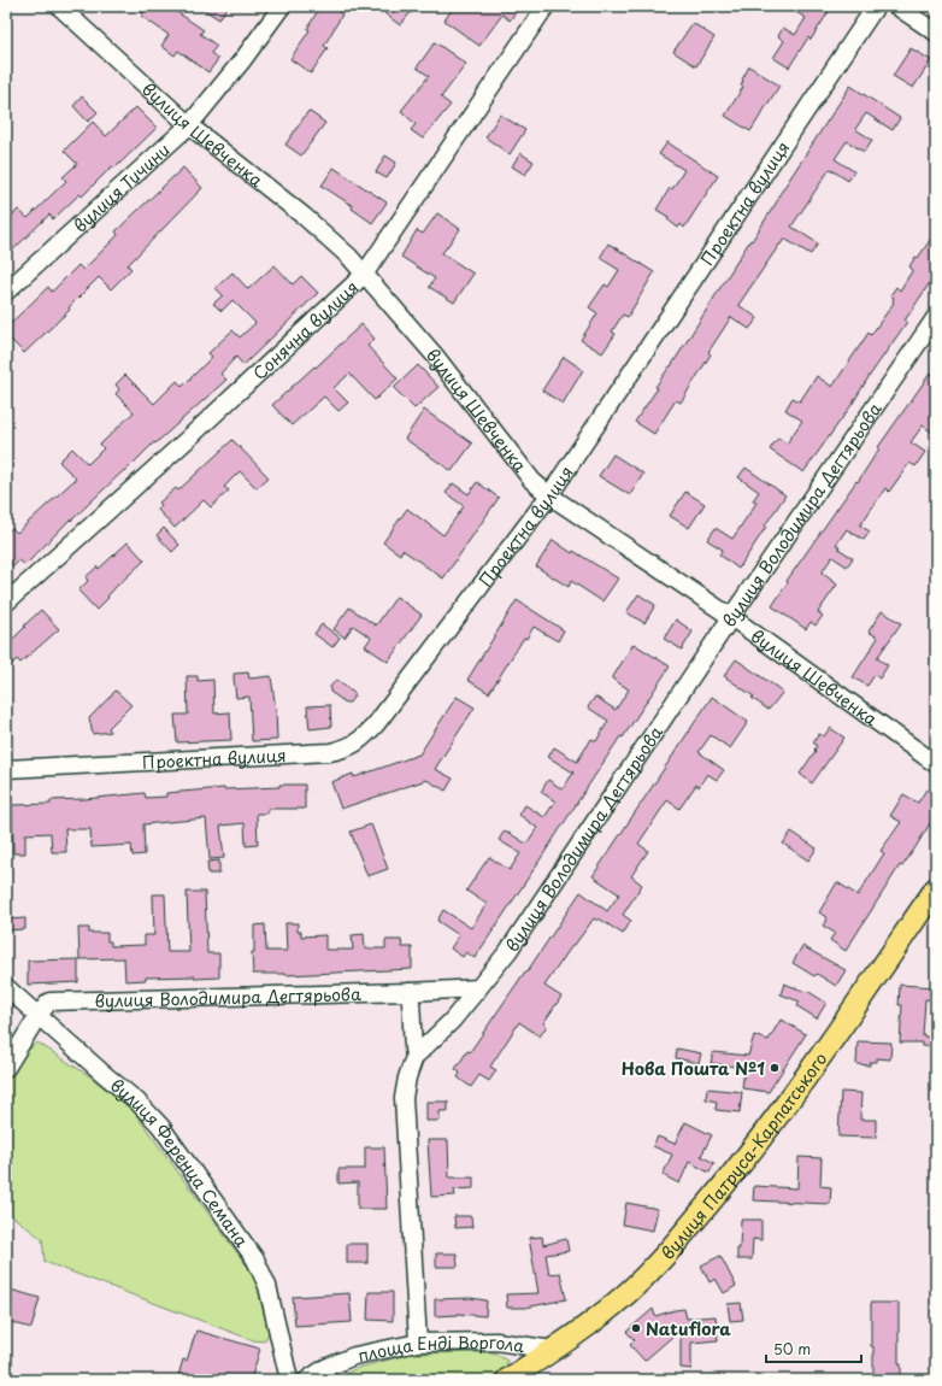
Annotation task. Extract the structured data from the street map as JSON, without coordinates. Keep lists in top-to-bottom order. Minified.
{"streets":{"main road":["вулиця Патруса-Карпатського"],"street":["вулиця Шевченка","вулиця Тичини","Проектна вулиця","Сонячна вулиця","вулиця Володимира Дегтярьова","вулиця Ференца Семана","площа Енді Воргола"]},"crossings":[["вулиця Шевченка","вулиця Тичини"],["вулиця Шевченка","Проектна вулиця"],["вулиця Шевченка","Сонячна вулиця"],["вулиця Шевченка","вулиця Володимира Дегтярьова"],["вулиця Володимира Дегтярьова","вулиця Ференца Семана"],["вулиця Патруса-Карпатського","площа Енді Воргола"]],"places":["Нова Пошта №1","Natuflora"],"scale_bar":"50 m"}
